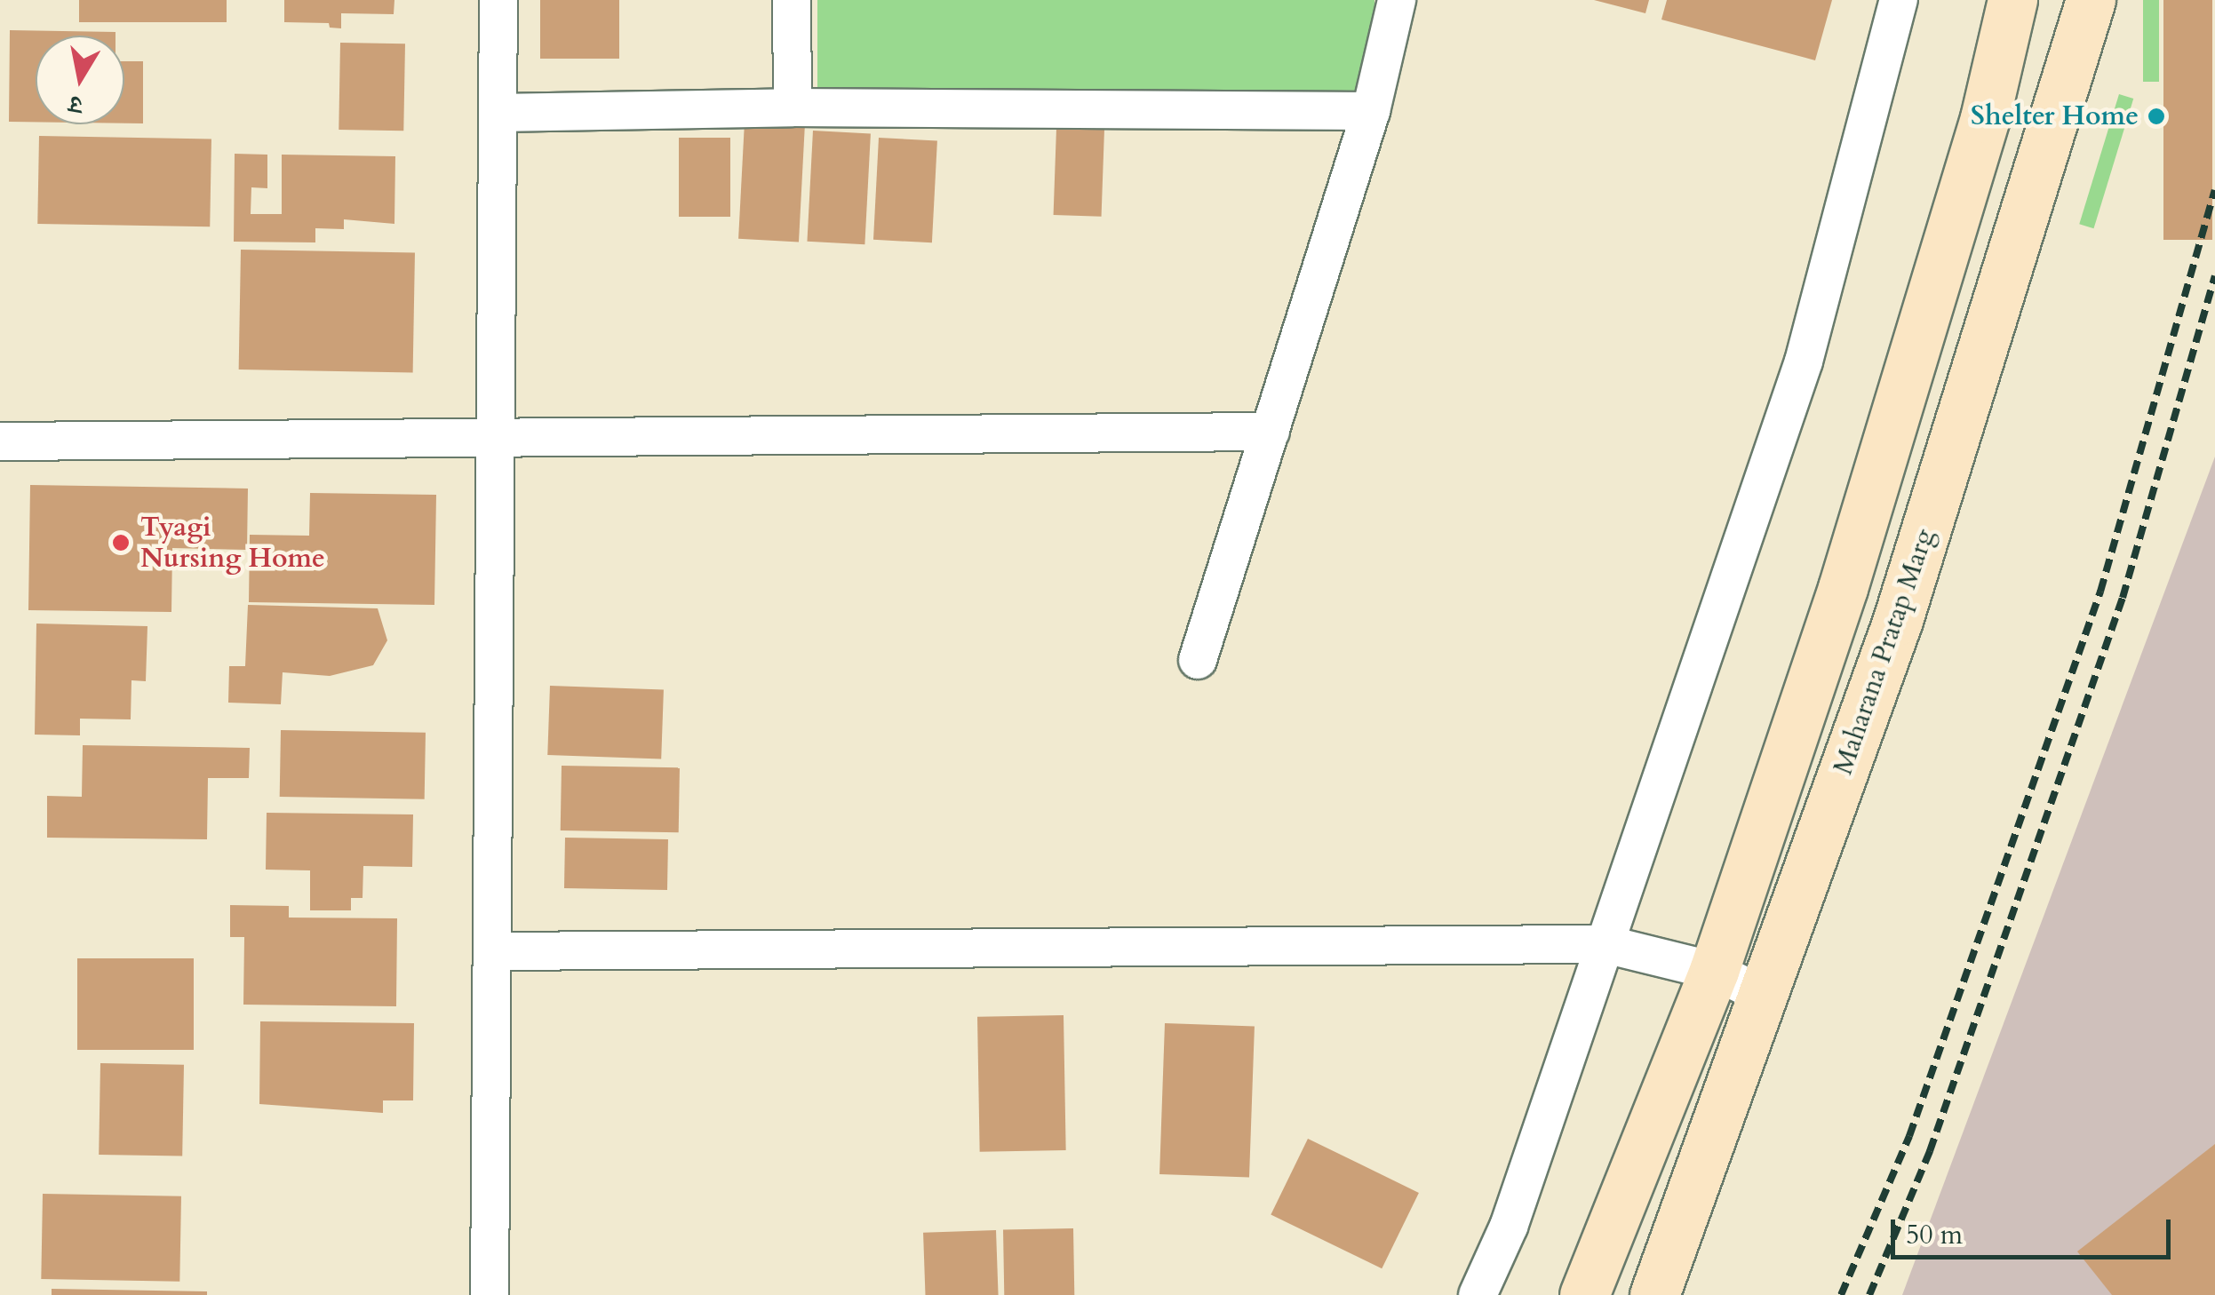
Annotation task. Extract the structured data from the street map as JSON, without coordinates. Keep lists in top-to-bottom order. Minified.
{"streets":{"main road":["Maharana Pratap Marg"]},"places":["Shelter Home","Tyagi Nursing Home"],"scale_bar":"50 m","north":"bottom"}
